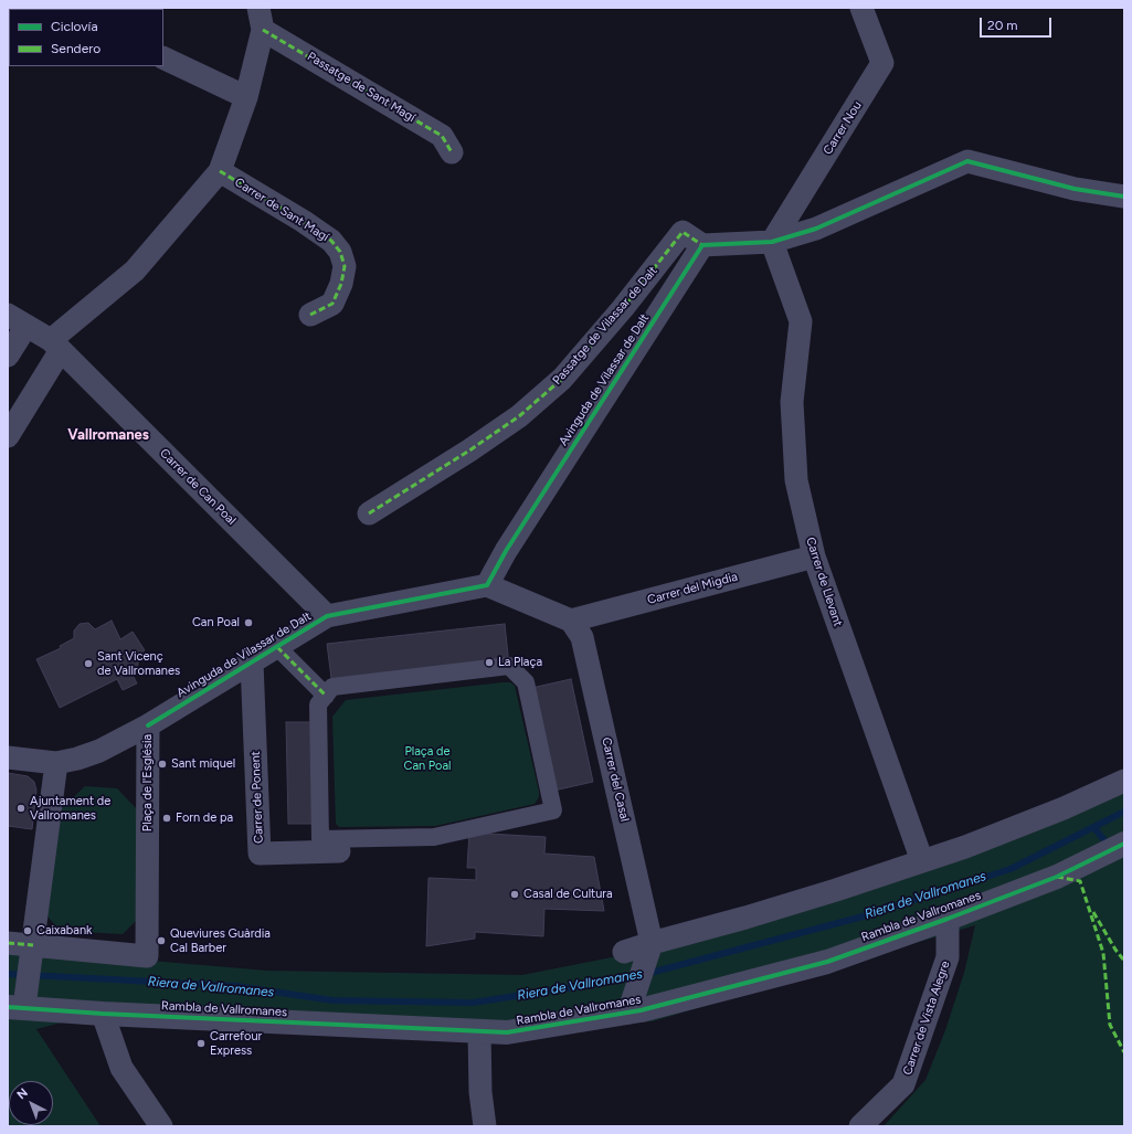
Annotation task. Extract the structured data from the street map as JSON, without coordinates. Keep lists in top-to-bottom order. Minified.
{"streets":{"street":["Passatge de Sant Magí","Carrer Nou","Carrer de Sant Magí","Passatge de Vilassar de Dalt","Avinguda de Vilassar de Dalt","Carrer de Can Poal","Carrer de Llevant","Carrer del Migdia","Carrer del Casal","Plaça de l'Església","Carrer de Ponent","Rambla de Vallromanes","Carrer de Vista Alegre"]},"crossings":[["Carrer Nou","Carrer de Llevant"],["Passatge de Vilassar de Dalt","Avinguda de Vilassar de Dalt"],["Avinguda de Vilassar de Dalt","Carrer de Can Poal"],["Avinguda de Vilassar de Dalt","Plaça de l'Església"],["Avinguda de Vilassar de Dalt","Carrer de Ponent"],["Carrer de Llevant","Carrer del Migdia"],["Carrer del Migdia","Carrer del Casal"],["Carrer del Casal","Rambla de Vallromanes"],["Rambla de Vallromanes","Carrer de Vista Alegre"]],"districts":["Vallromanes"],"water":["Riera de Vallromanes"],"parks":["Plaça de Can Poal"],"places":["Can Poal","La Plaça","Sant Vicenç de Vallromanes","Sant miquel","Ajuntament de Vallromanes","Forn de pa","Casal de Cultura","Caixabank","Queviures Guàrdia Cal Barber","Carrefour Express"],"legend":["Ciclovía","Sendero"],"scale_bar":"20 m","north":"top left"}
